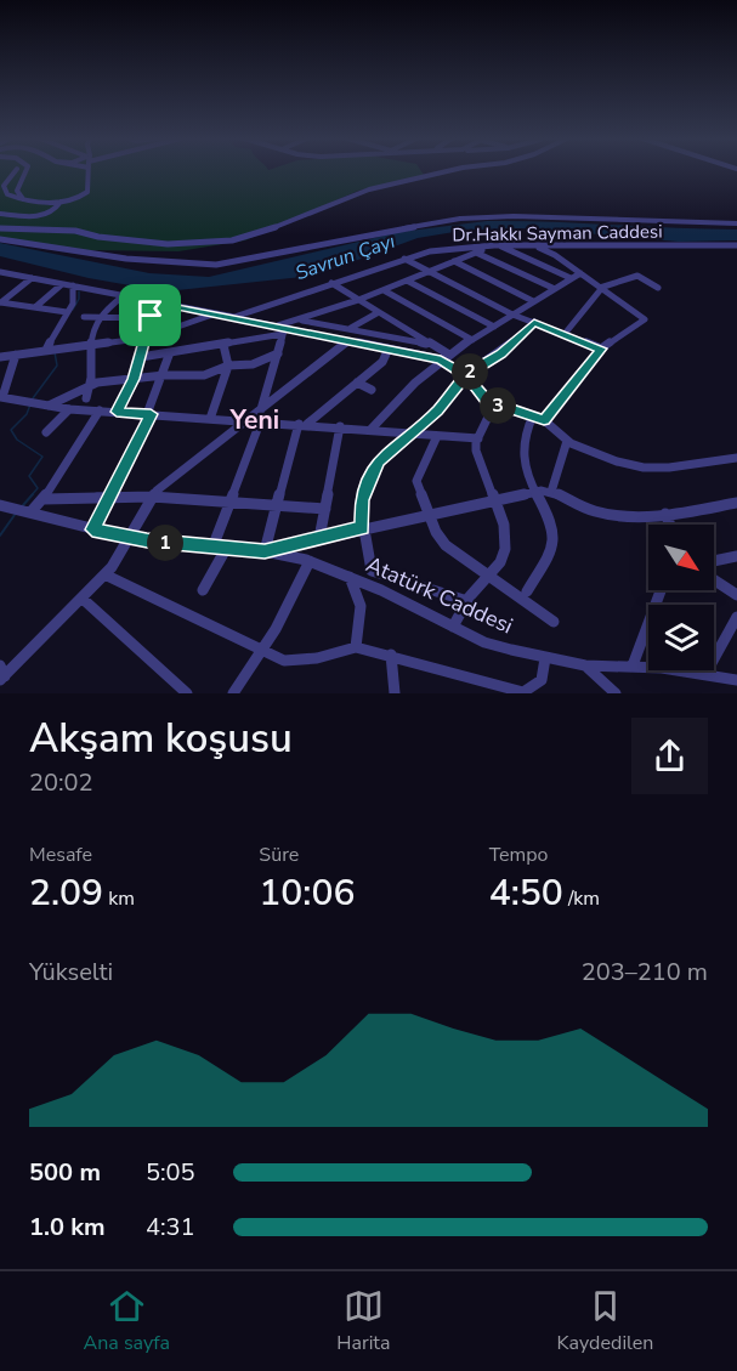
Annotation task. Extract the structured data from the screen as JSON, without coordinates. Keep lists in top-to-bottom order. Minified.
{"streets":{"street":["Dr.Hakkı Sayman Caddesi","Atatürk Caddesi"]},"districts":["Yeni"],"water":["Savrun Çayı"],"north":"bottom right","page":{"pins":["2","3","1"],"heading":["Akşam koşusu","20:02"],"stats":[["Mesafe","2.09 km"],["Süre","10:06"],["Tempo","4:50 /km"]],"chart":["Yükselti","203–210 m"],"list":[{"name":"500 m","note":"5:05"},{"name":"1.0 km","note":"4:31"}],"tabs":["Ana sayfa","Harita","Kaydedilen"]}}
